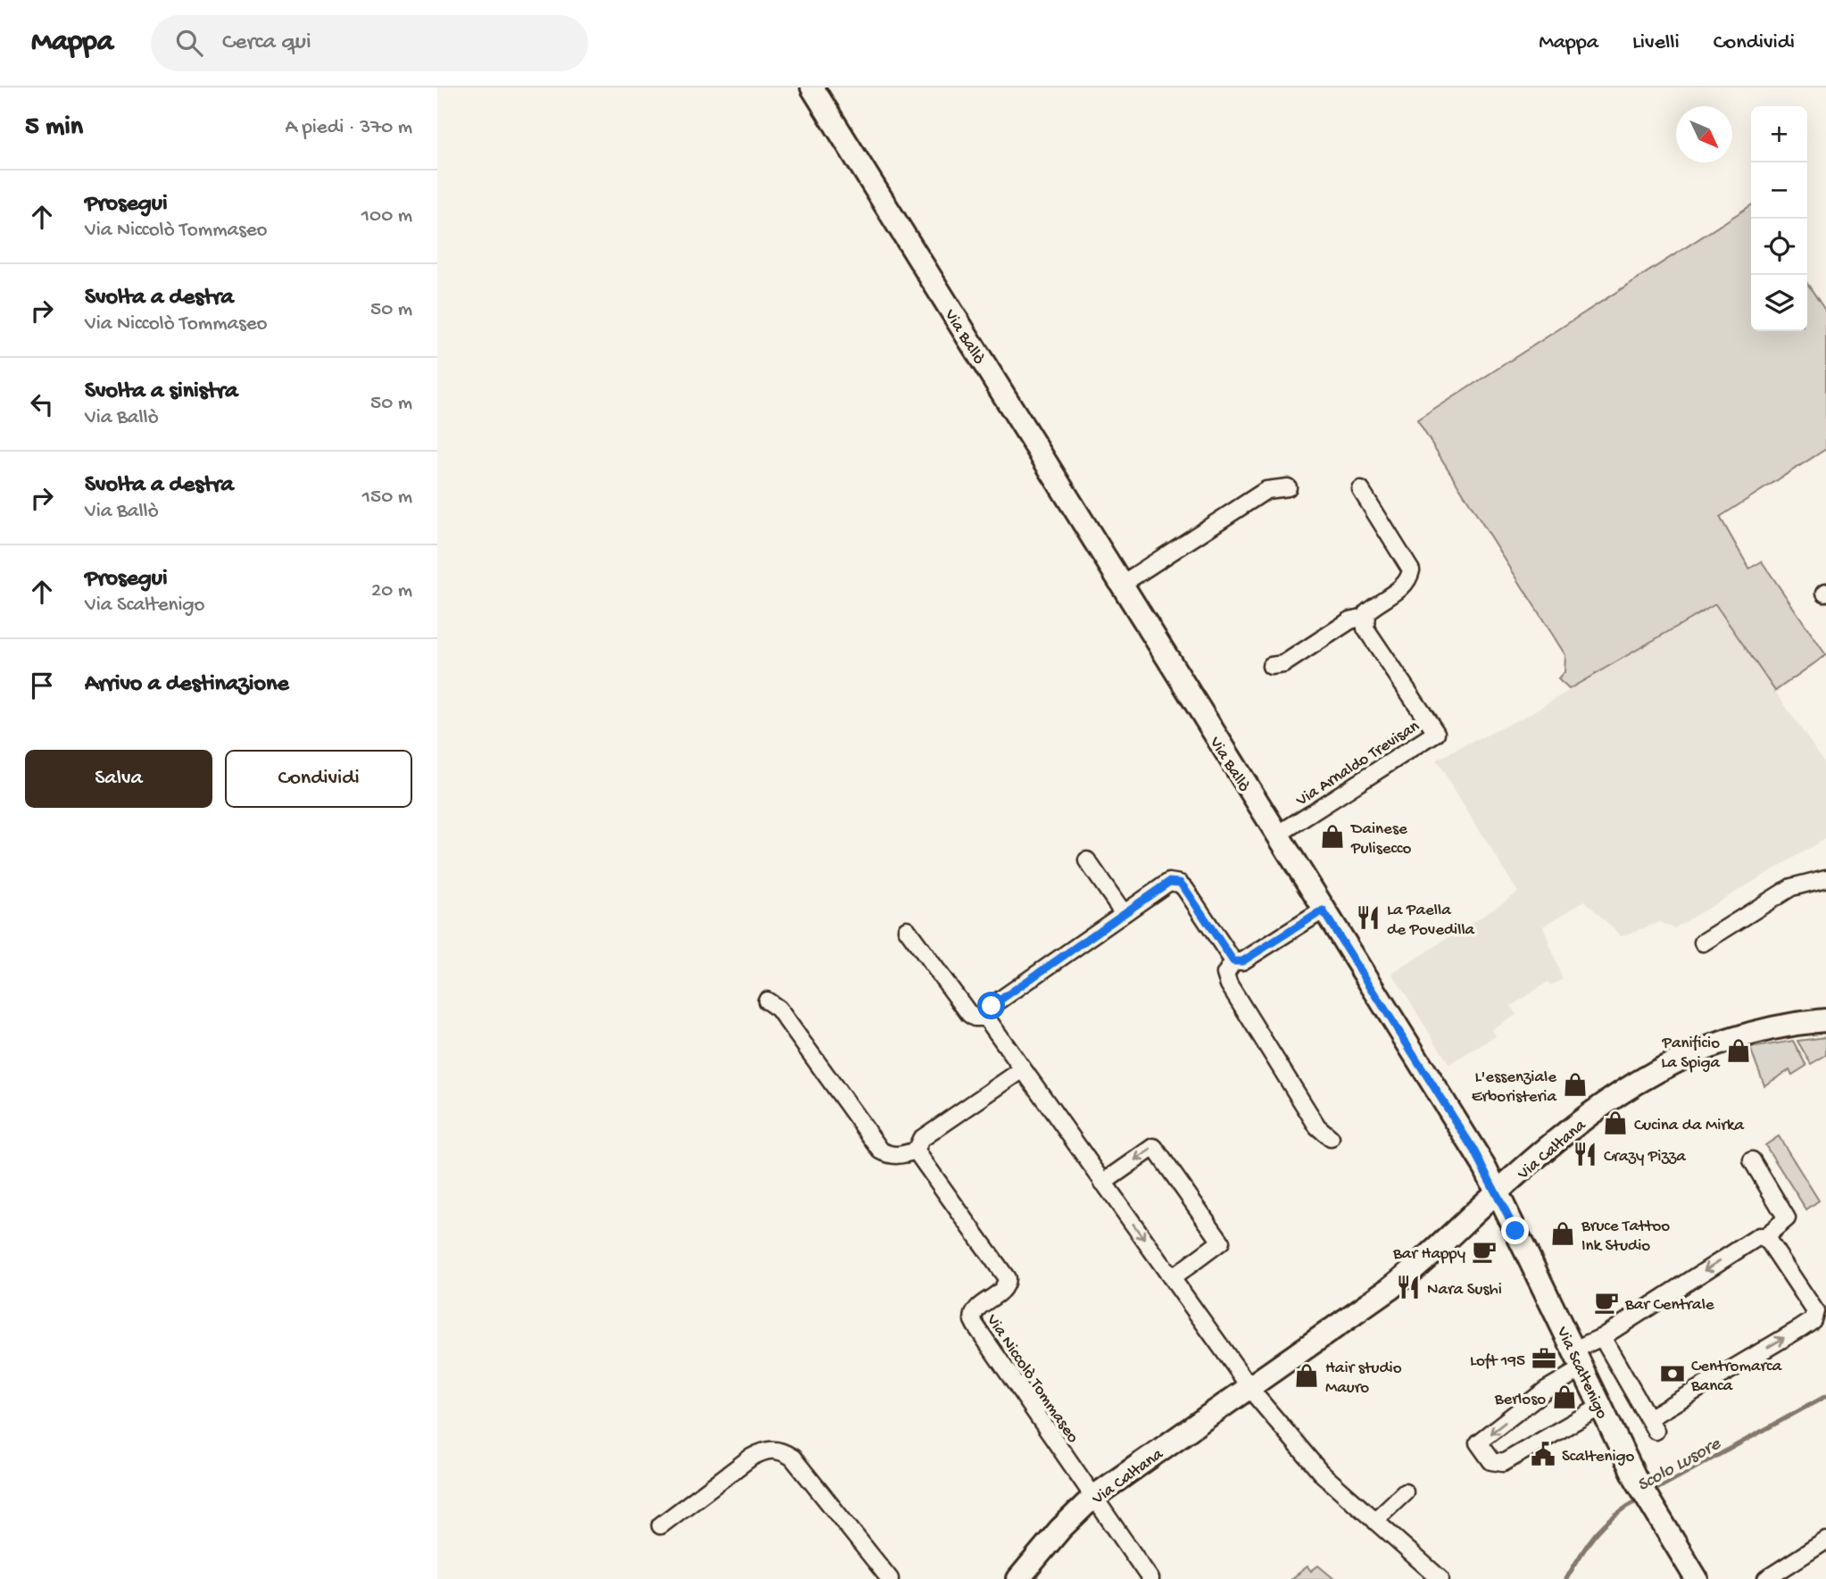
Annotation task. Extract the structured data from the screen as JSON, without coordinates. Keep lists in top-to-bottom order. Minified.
{"streets":{"main road":["Via Ballò","Via Caltana","Via Scaltenigo"],"street":["Via Arnaldo Trevisan","Via Niccolò Tommaseo"]},"crossings":[["Via Ballò","Via Arnaldo Trevisan"],["Via Ballò","Via Caltana"],["Via Ballò","Via Scaltenigo"],["Via Caltana","Via Scaltenigo"],["Via Caltana","Via Niccolò Tommaseo"]],"water":["Scolo Lusore"],"places":{"shop":["Dainese Pulisecco","Panificio La Spiga","L'essenziale Erboristeria","Cucina da Mirka","Bruce Tattoo Ink Studio","Hair studio Mauro","Berloso"],"restaurant":["La Paella de Povedilla","Crazy Pizza","Nara Sushi"],"cafe":["Bar Happy","Bar Centrale"],"office":["Loft 195"],"bank":["Centromarca Banca"],"public building":["Scaltenigo"]},"north":"bottom right","page":{"header":"Mappa","search":"Cerca qui","nav":["Mappa","Livelli","Condividi"],"heading":["5 min","A piedi · 370 m"],"map_buttons":["+","−"],"list":[["Prosegui","Via Niccolò Tommaseo","100 m"],["Svolta a destra","Via Niccolò Tommaseo","50 m"],["Svolta a sinistra","Via Ballò","50 m"],["Svolta a destra","Via Ballò","150 m"],["Prosegui","Via Scaltenigo","20 m"],"Arrivo a destinazione"],"buttons":["Salva","Condividi"]}}
